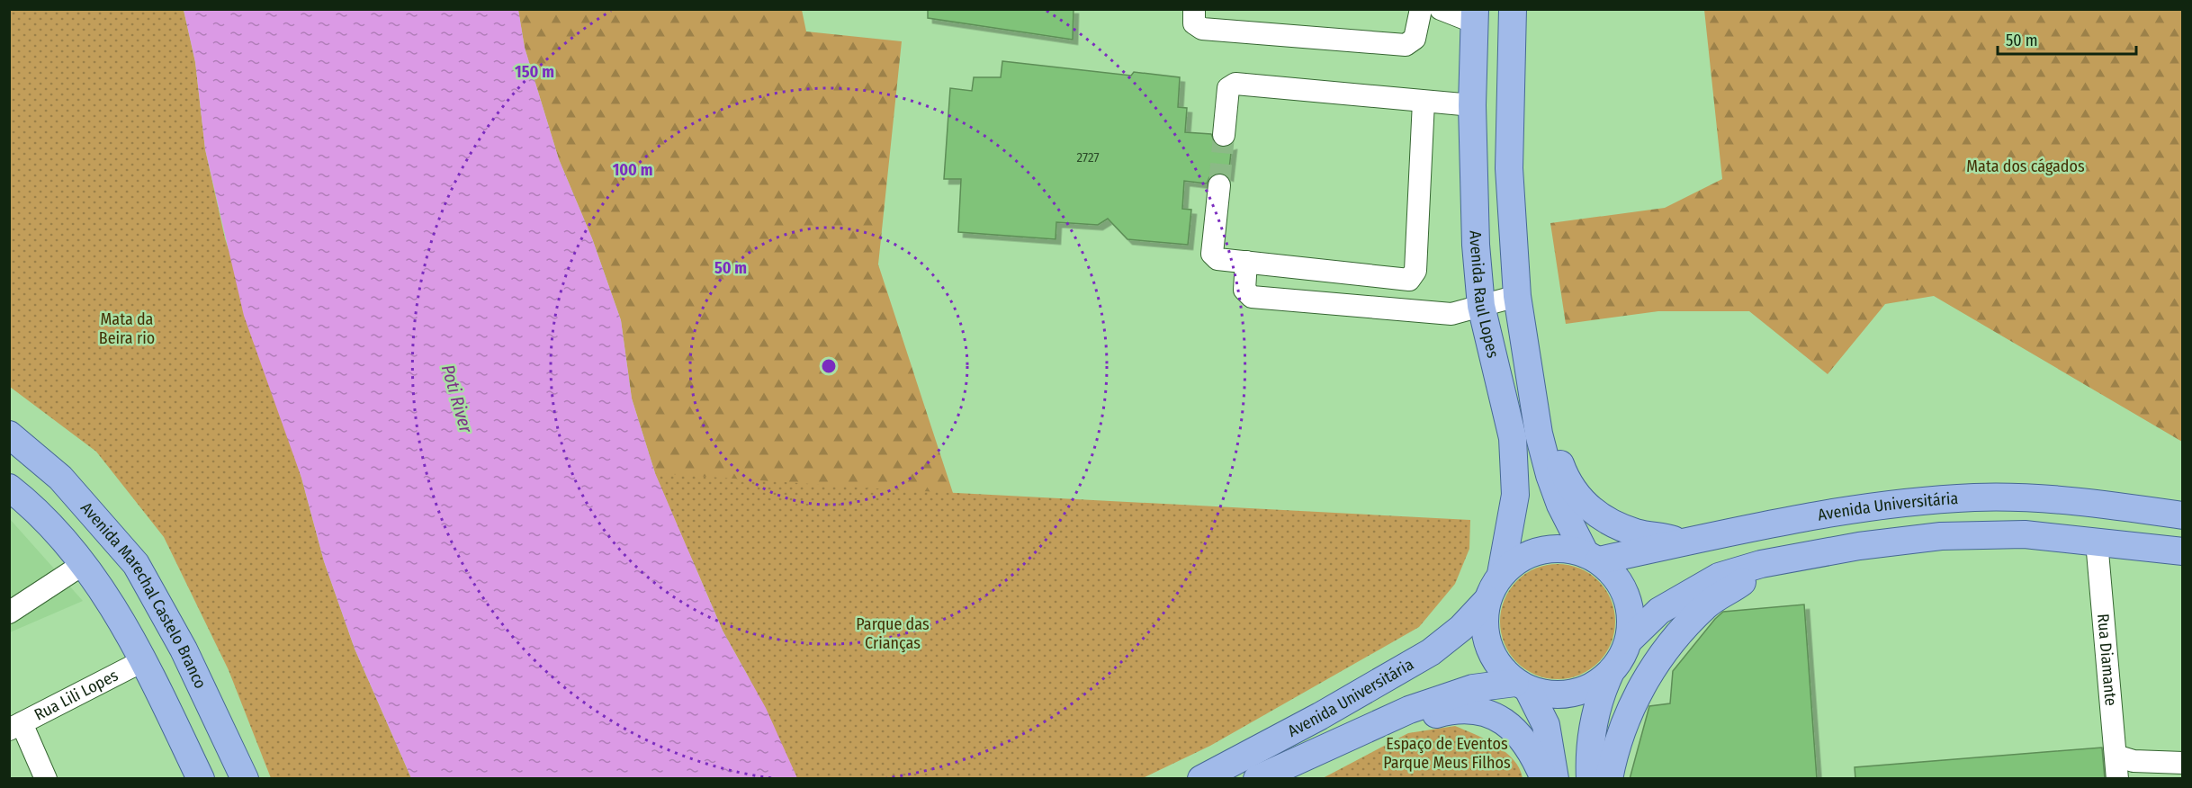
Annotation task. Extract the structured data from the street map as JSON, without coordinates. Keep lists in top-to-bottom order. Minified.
{"streets":{"main road":["Avenida Raul Lopes","Avenida Universitária","Avenida Marechal Castelo Branco"],"street":["Rua Diamante","Rua Lili Lopes"]},"crossings":[["Avenida Raul Lopes","Avenida Universitária"],["Avenida Marechal Castelo Branco","Rua Lili Lopes"]],"water":["Poti River"],"parks":["Mata dos cágados","Mata da Beira rio","Parque das Crianças","Espaço de Eventos Parque Meus Filhos"],"house_numbers":["2727"],"scale_bar":"50 m","rings":["150 m","100 m","50 m"]}
